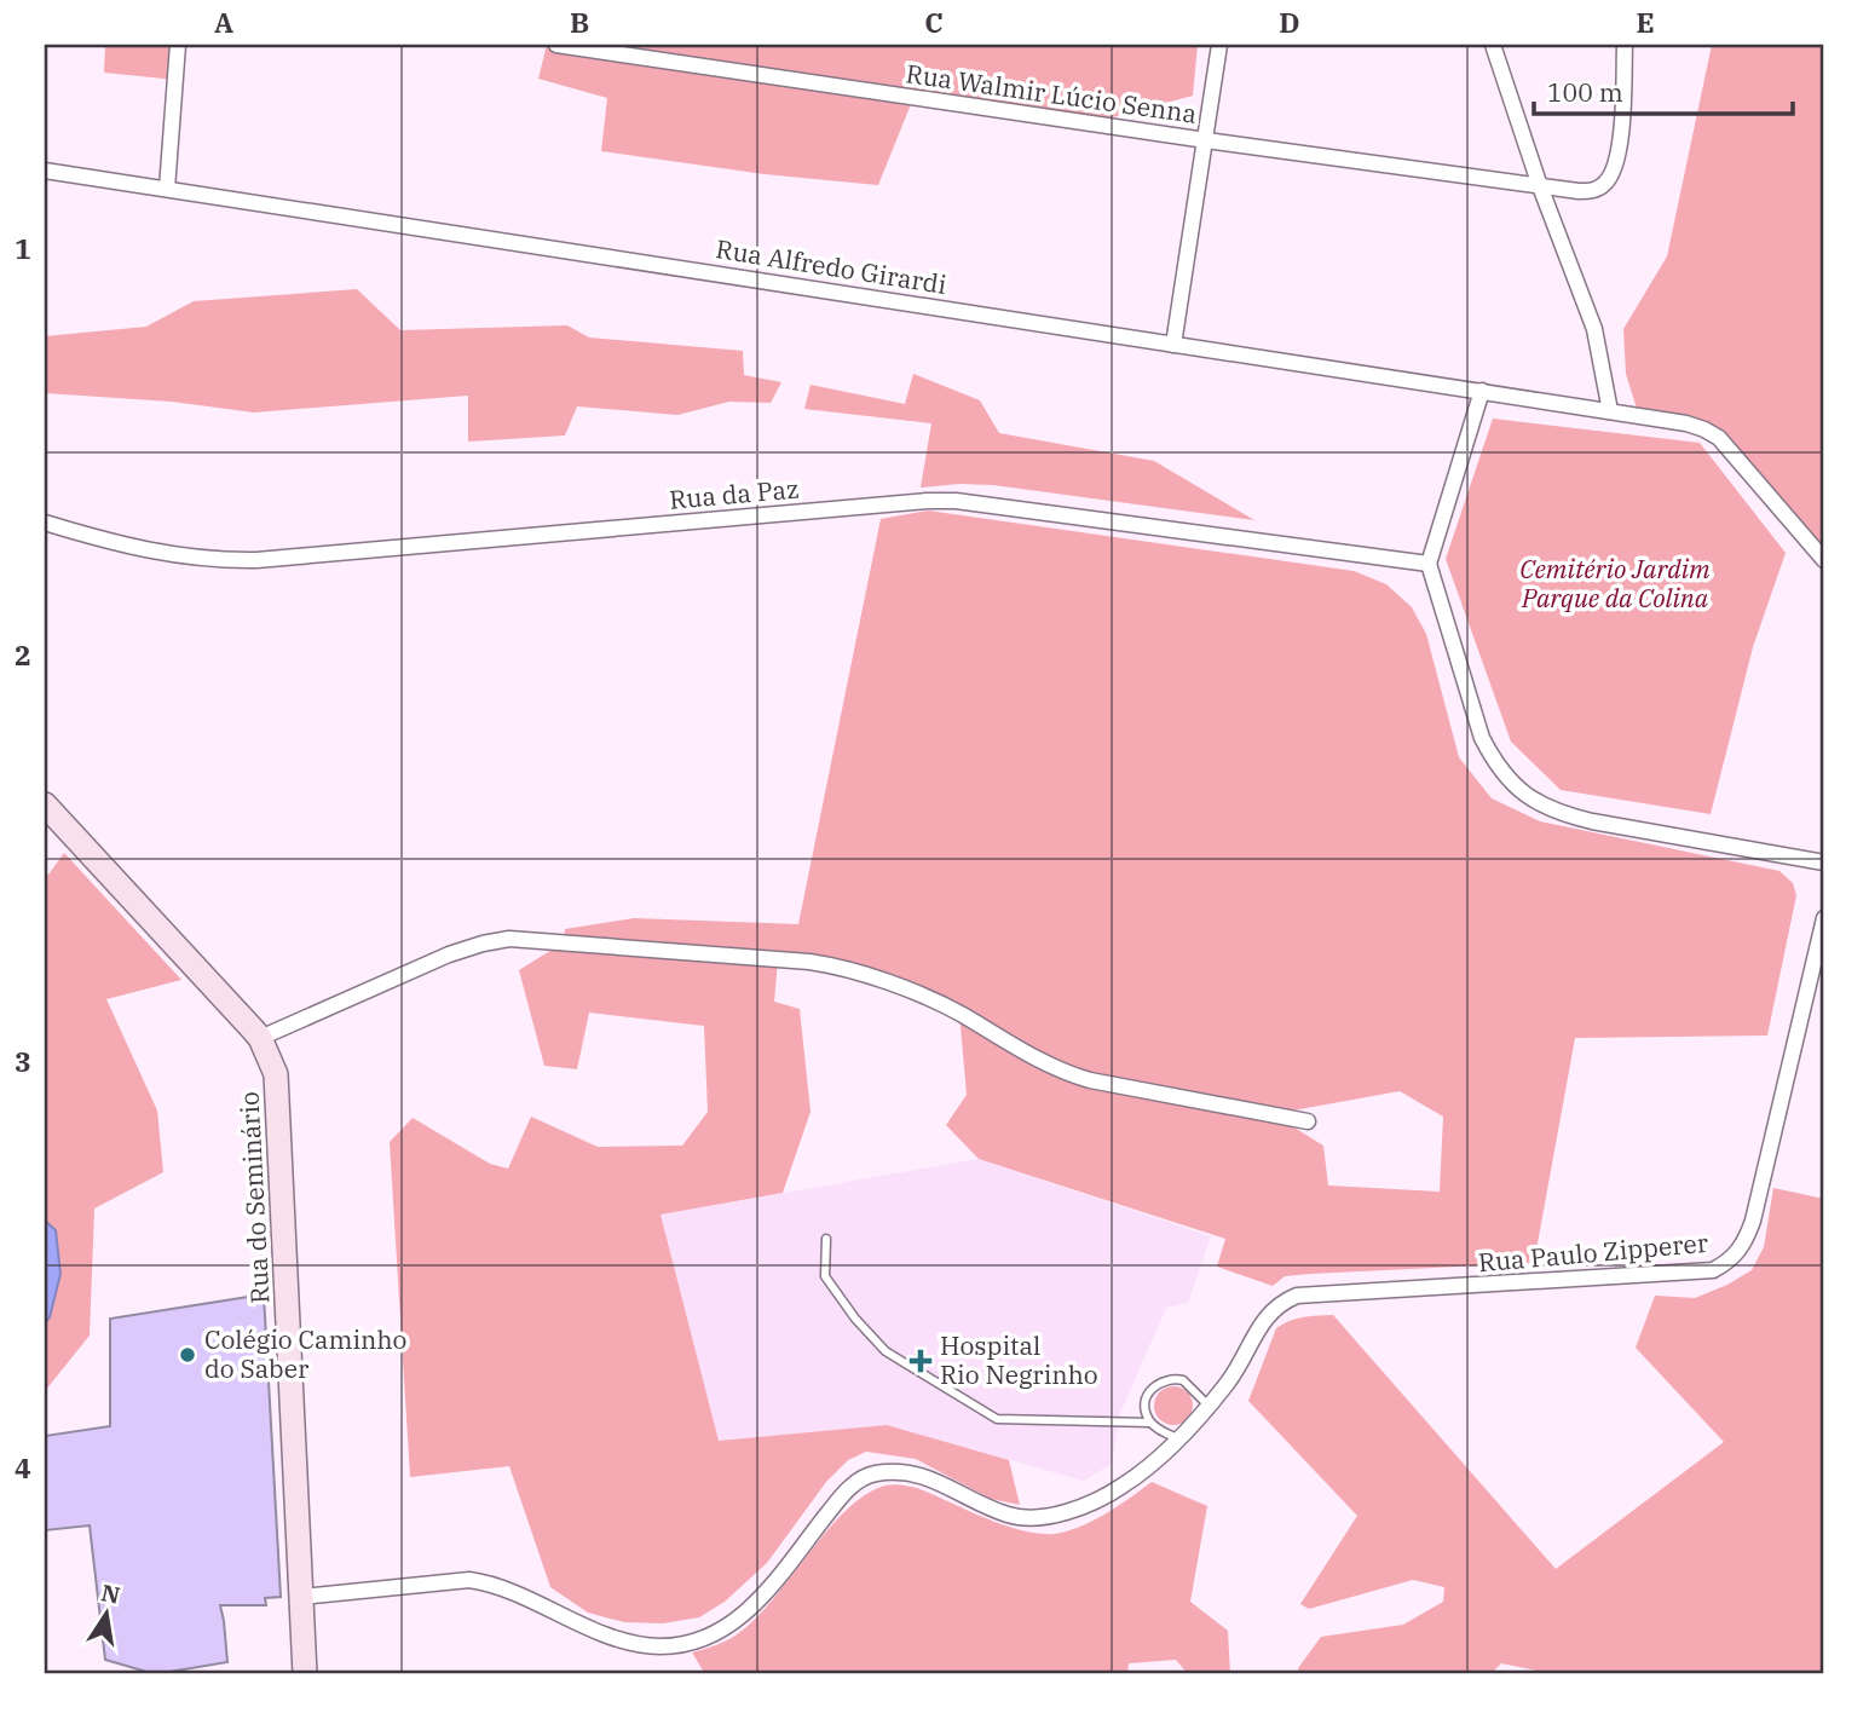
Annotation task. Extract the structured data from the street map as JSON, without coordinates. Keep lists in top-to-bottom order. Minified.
{"streets":{"street":["Rua Walmir Lúcio Senna","Rua Alfredo Girardi","Rua da Paz","Rua do Seminário","Rua Paulo Zipperer"]},"parks":["Cemitério Jardim Parque da Colina"],"places":{"other":["Colégio Caminho do Saber"],"health":["Hospital Rio Negrinho"]},"scale_bar":"100 m","north":"top","grid":{"columns":["A","B","C","D","E"],"rows":["1","2","3","4"]}}
